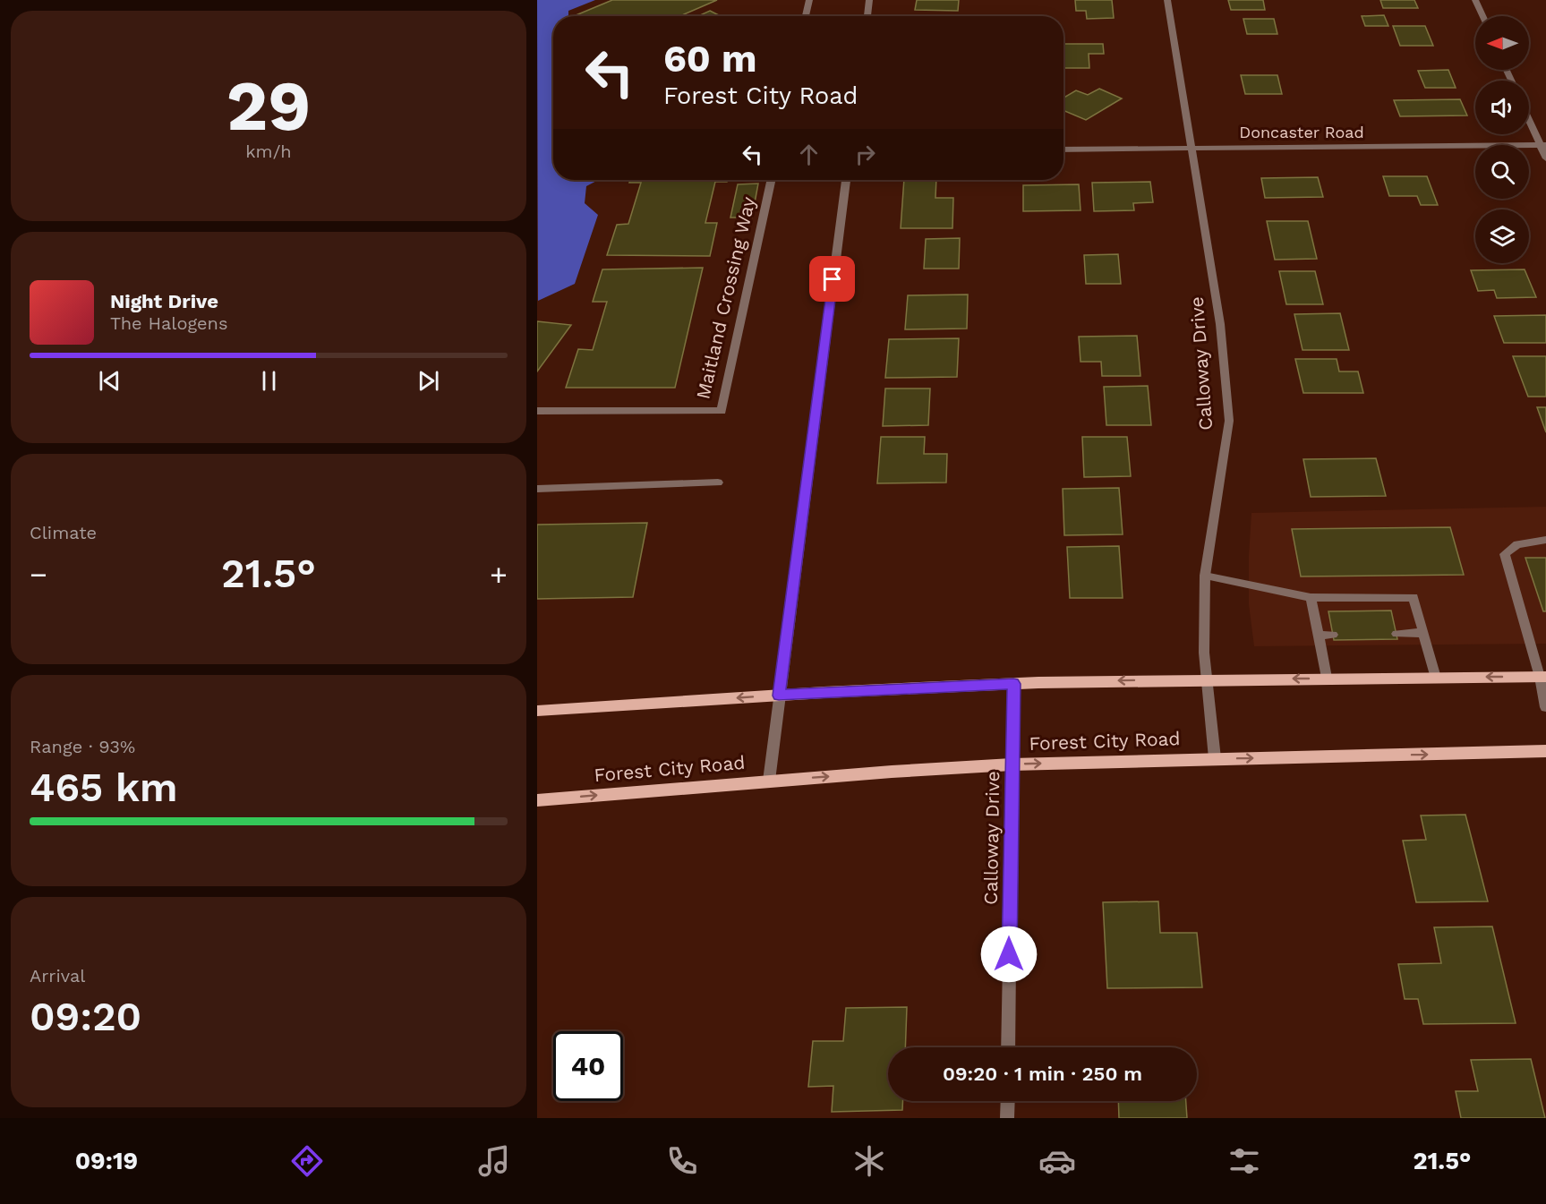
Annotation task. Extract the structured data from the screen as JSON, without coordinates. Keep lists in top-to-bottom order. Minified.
{"streets":{"main road":["Forest City Road"],"street":["Doncaster Road","Maitland Crossing Way","Calloway Drive"]},"crossings":[["Doncaster Road","Calloway Drive"],["Calloway Drive","Forest City Road"]],"north":"left","page":{"tile":[["29","km/h"],"Climate",["Range · 93%","465 km"],["Arrival","09:20"]],"turn":["60 m","Forest City Road"],"song":["Night Drive","The Halogens"],"heat":["−","21.5°","+"],"limit":"40","trip":"09:20 · 1 min · 250 m","tabs":["09:19","21.5°"]}}
